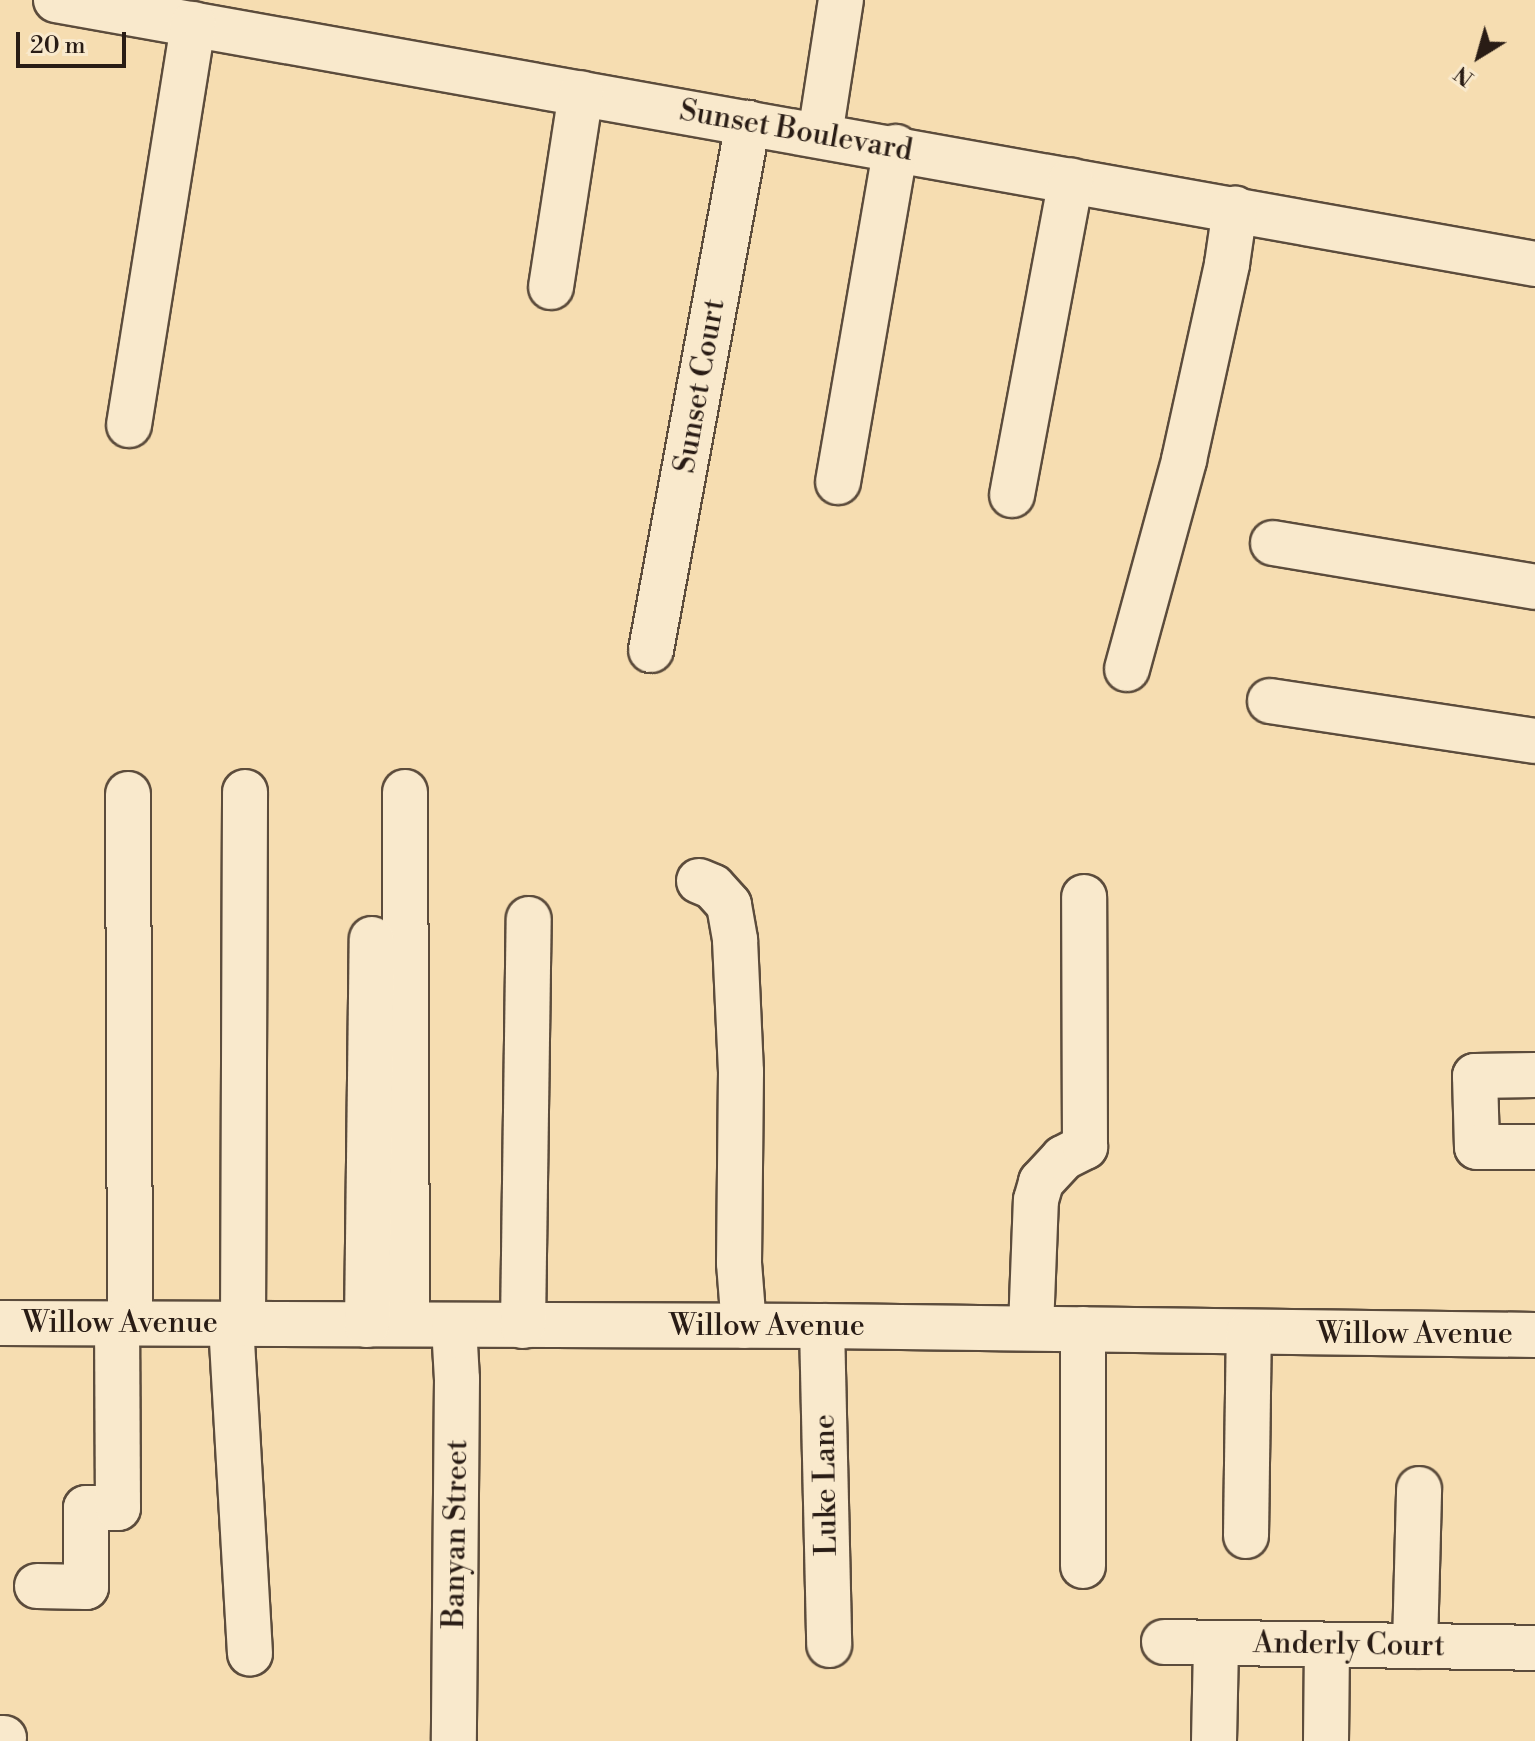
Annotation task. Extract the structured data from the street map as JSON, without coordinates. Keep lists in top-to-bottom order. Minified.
{"streets":{"street":["Sunset Boulevard","Sunset Court","Willow Avenue","Luke Lane","Banyan Street","Anderly Court"]},"crossings":[["Sunset Boulevard","Sunset Court"],["Willow Avenue","Luke Lane"],["Willow Avenue","Banyan Street"]],"scale_bar":"20 m","north":"bottom left"}
